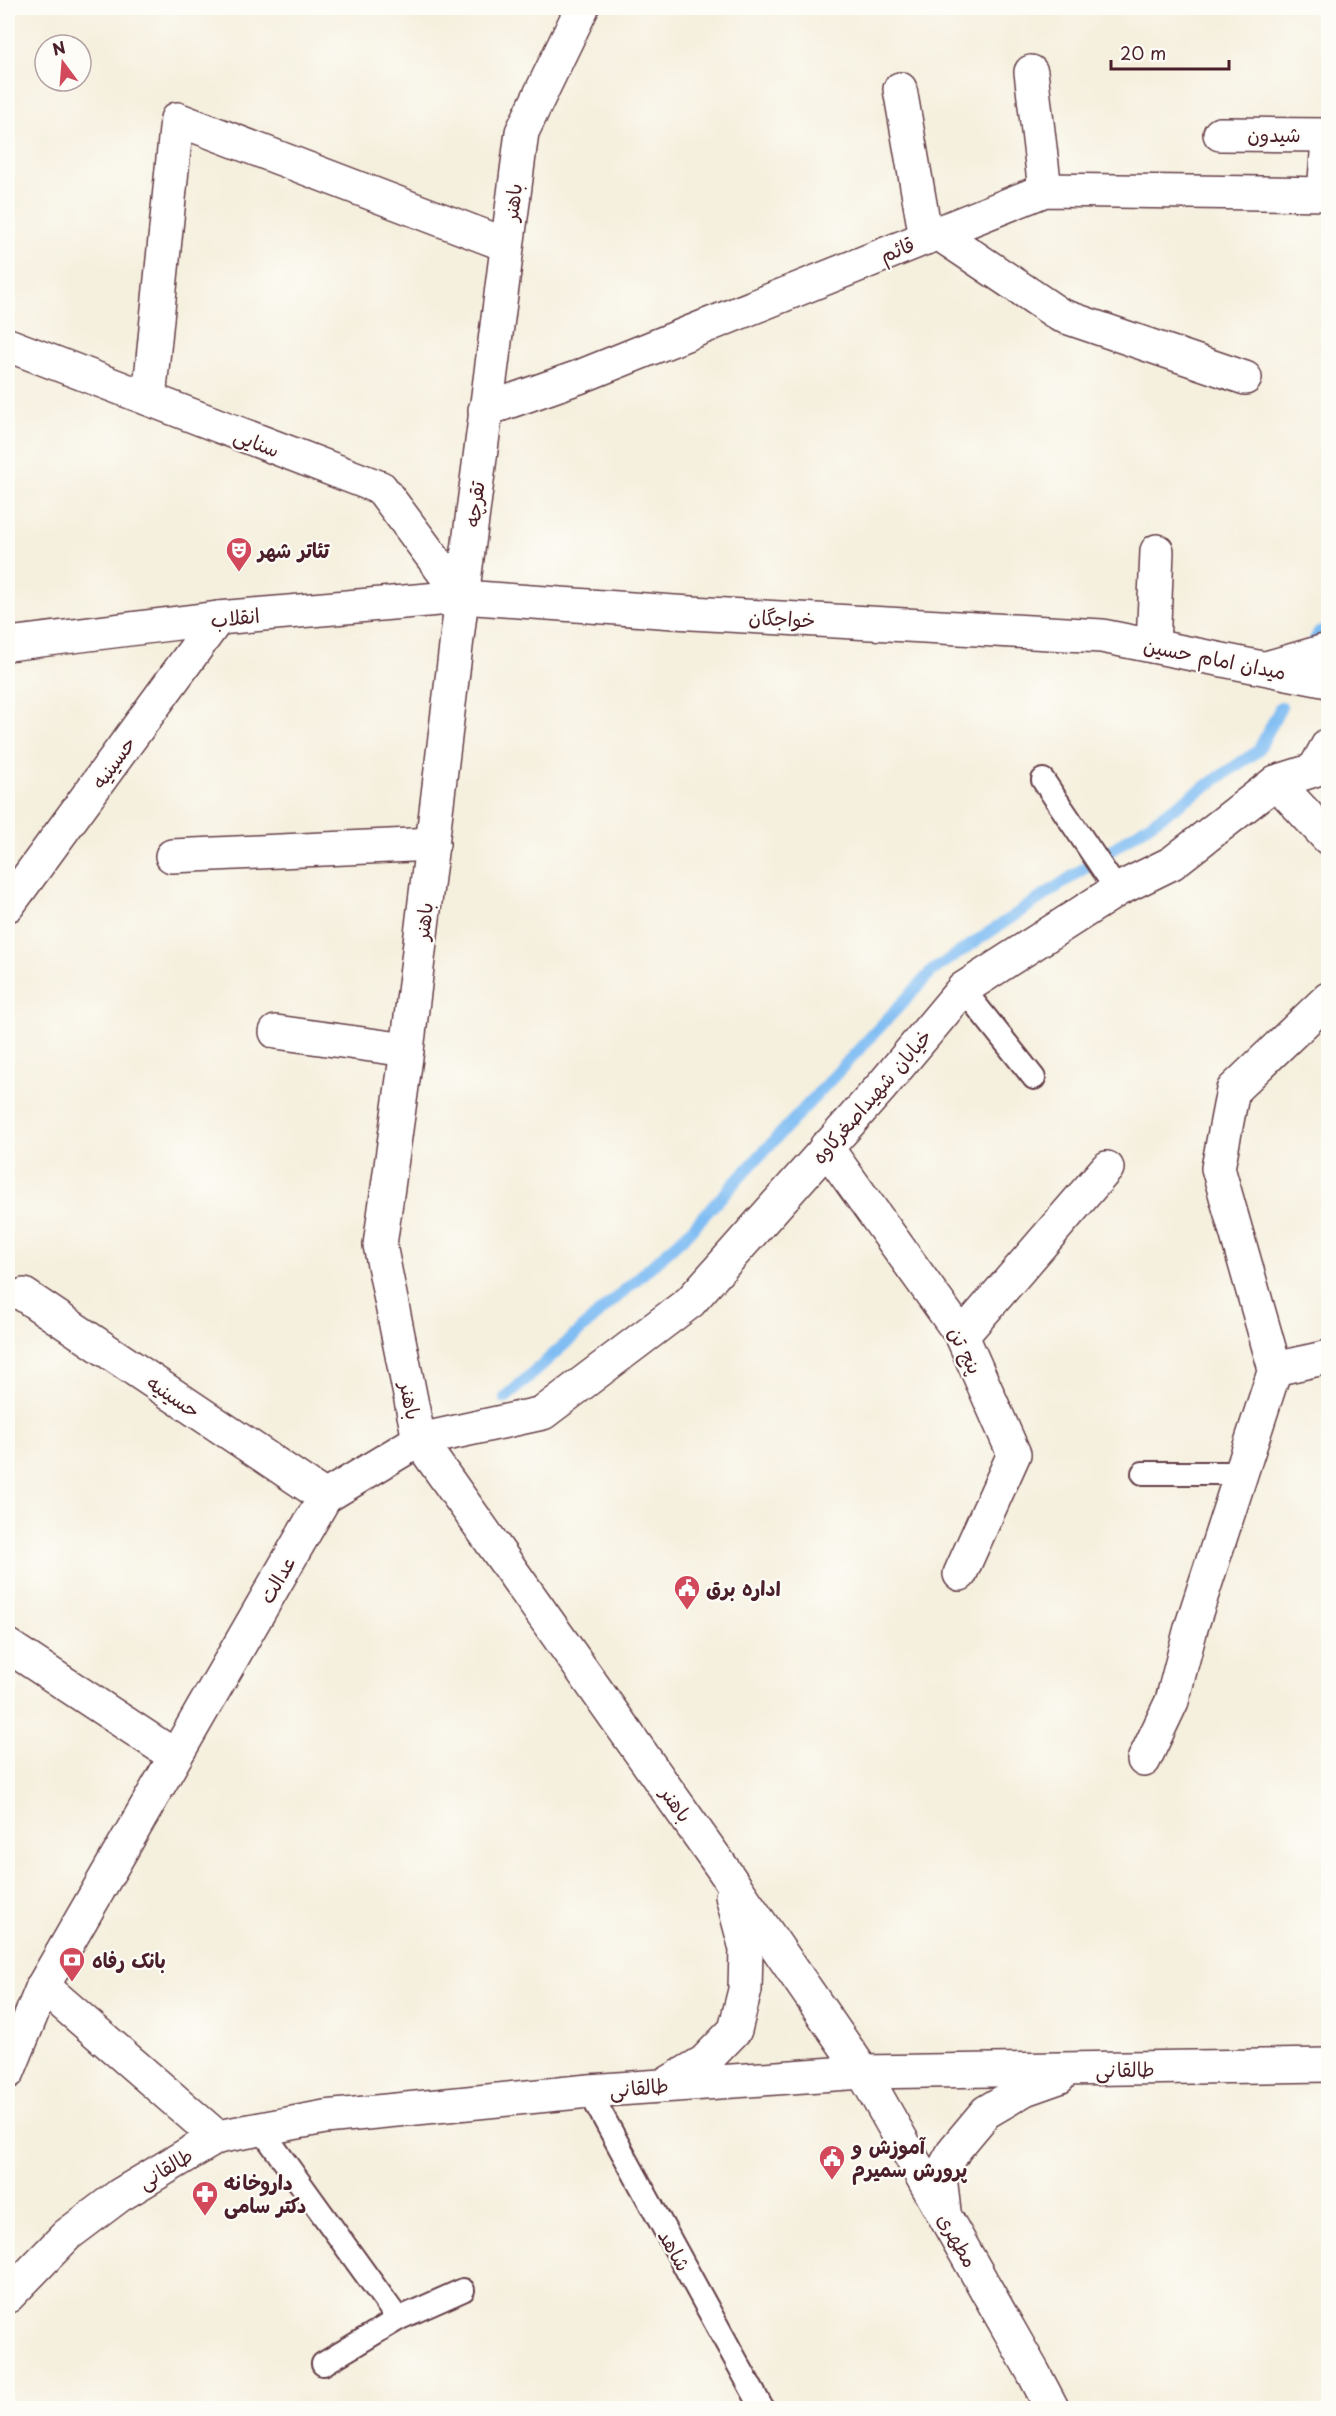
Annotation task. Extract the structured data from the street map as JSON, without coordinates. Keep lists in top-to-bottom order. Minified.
{"streets":{"street":["شیدون","باهنر","قائم","سنایی","تقرچه","انقلاب","خواجگان","میدان امام حسین","حسینیه","خیابان شهیداصغرکاوه","پنج تن","عدالت","طالقانی","مطهری"],"lane":["شاهد"]},"crossings":[["باهنر","قائم"],["باهنر","سنایی"],["باهنر","تقرچه"],["باهنر","انقلاب"],["باهنر","خواجگان"],["باهنر","خیابان شهیداصغرکاوه"],["باهنر","عدالت"],["باهنر","طالقانی"],["باهنر","مطهری"],["قائم","تقرچه"],["سنایی","تقرچه"],["سنایی","انقلاب"],["سنایی","خواجگان"],["تقرچه","انقلاب"],["تقرچه","خواجگان"],["انقلاب","خواجگان"],["انقلاب","حسینیه"],["خواجگان","میدان امام حسین"],["حسینیه","عدالت"],["خیابان شهیداصغرکاوه","پنج تن"],["خیابان شهیداصغرکاوه","عدالت"],["طالقانی","مطهری"],["طالقانی","شاهد"]],"places":{"theatre":["تئاتر شهر"],"public building":["اداره برق","آموزش و پرورش سمیرم"],"bank":["بانک رفاه"],"pharmacy":["داروخانه دکتر سامی"]},"scale_bar":"20 m","north":"top"}
